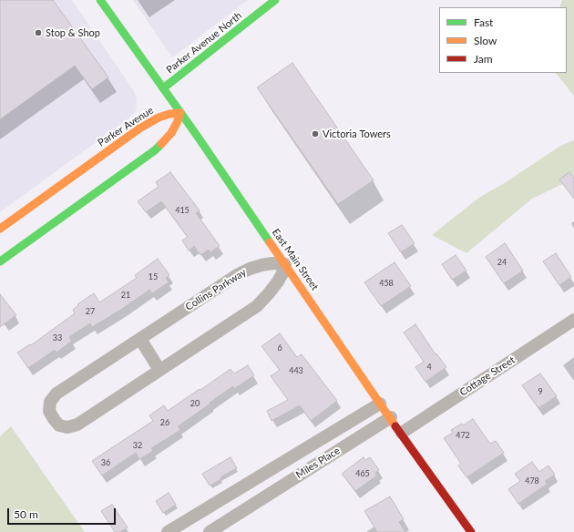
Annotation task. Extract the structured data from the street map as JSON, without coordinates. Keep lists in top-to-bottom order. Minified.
{"streets":{"main road":["Parker Avenue North","Parker Avenue","East Main Street"],"street":["Collins Parkway","Cottage Street","Miles Place"]},"crossings":[["Parker Avenue North","East Main Street"],["Parker Avenue","East Main Street"],["East Main Street","Collins Parkway"],["East Main Street","Cottage Street"],["East Main Street","Miles Place"]],"places":["Stop & Shop","Victoria Towers"],"house_numbers":["415","24","15","458","21","27","33","6","4","443","9","20","26","472","32","36","465","478"],"legend":["Fast","Slow","Jam"],"scale_bar":"50 m"}
